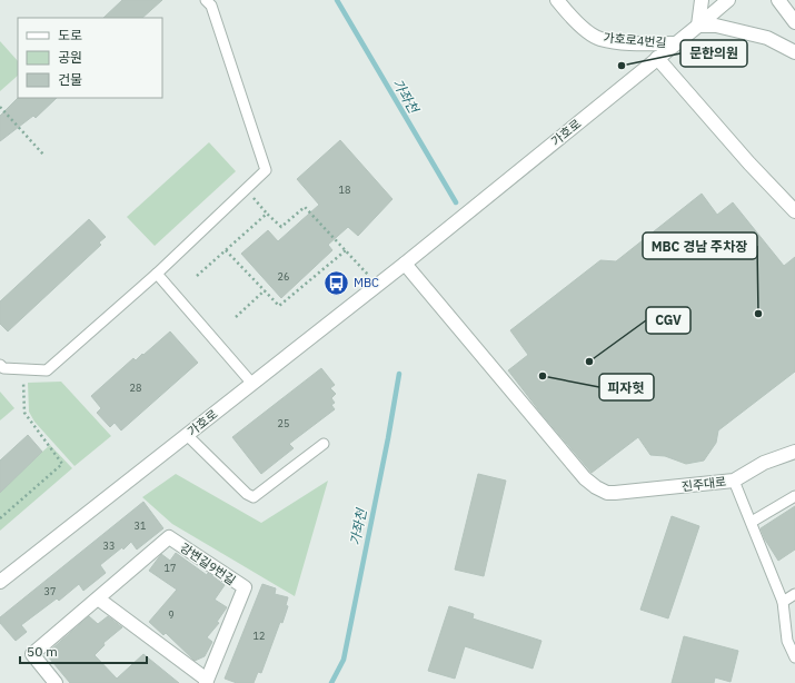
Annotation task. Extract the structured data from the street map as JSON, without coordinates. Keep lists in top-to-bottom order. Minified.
{"streets":{"street":["가호로4번길","가호로","진주대로","강변길9번길"]},"crossings":[["가호로4번길","가호로"],["가호로","진주대로"]],"water":["가좌천"],"places":{"other":["문한의원","MBC 경남 주차장","CGV","피자헛"],"bus stop":["MBC"]},"house_numbers":["18","26","28","25","31","33","17","37","9","12"],"legend":["도로","공원","건물"],"scale_bar":"50 m"}
